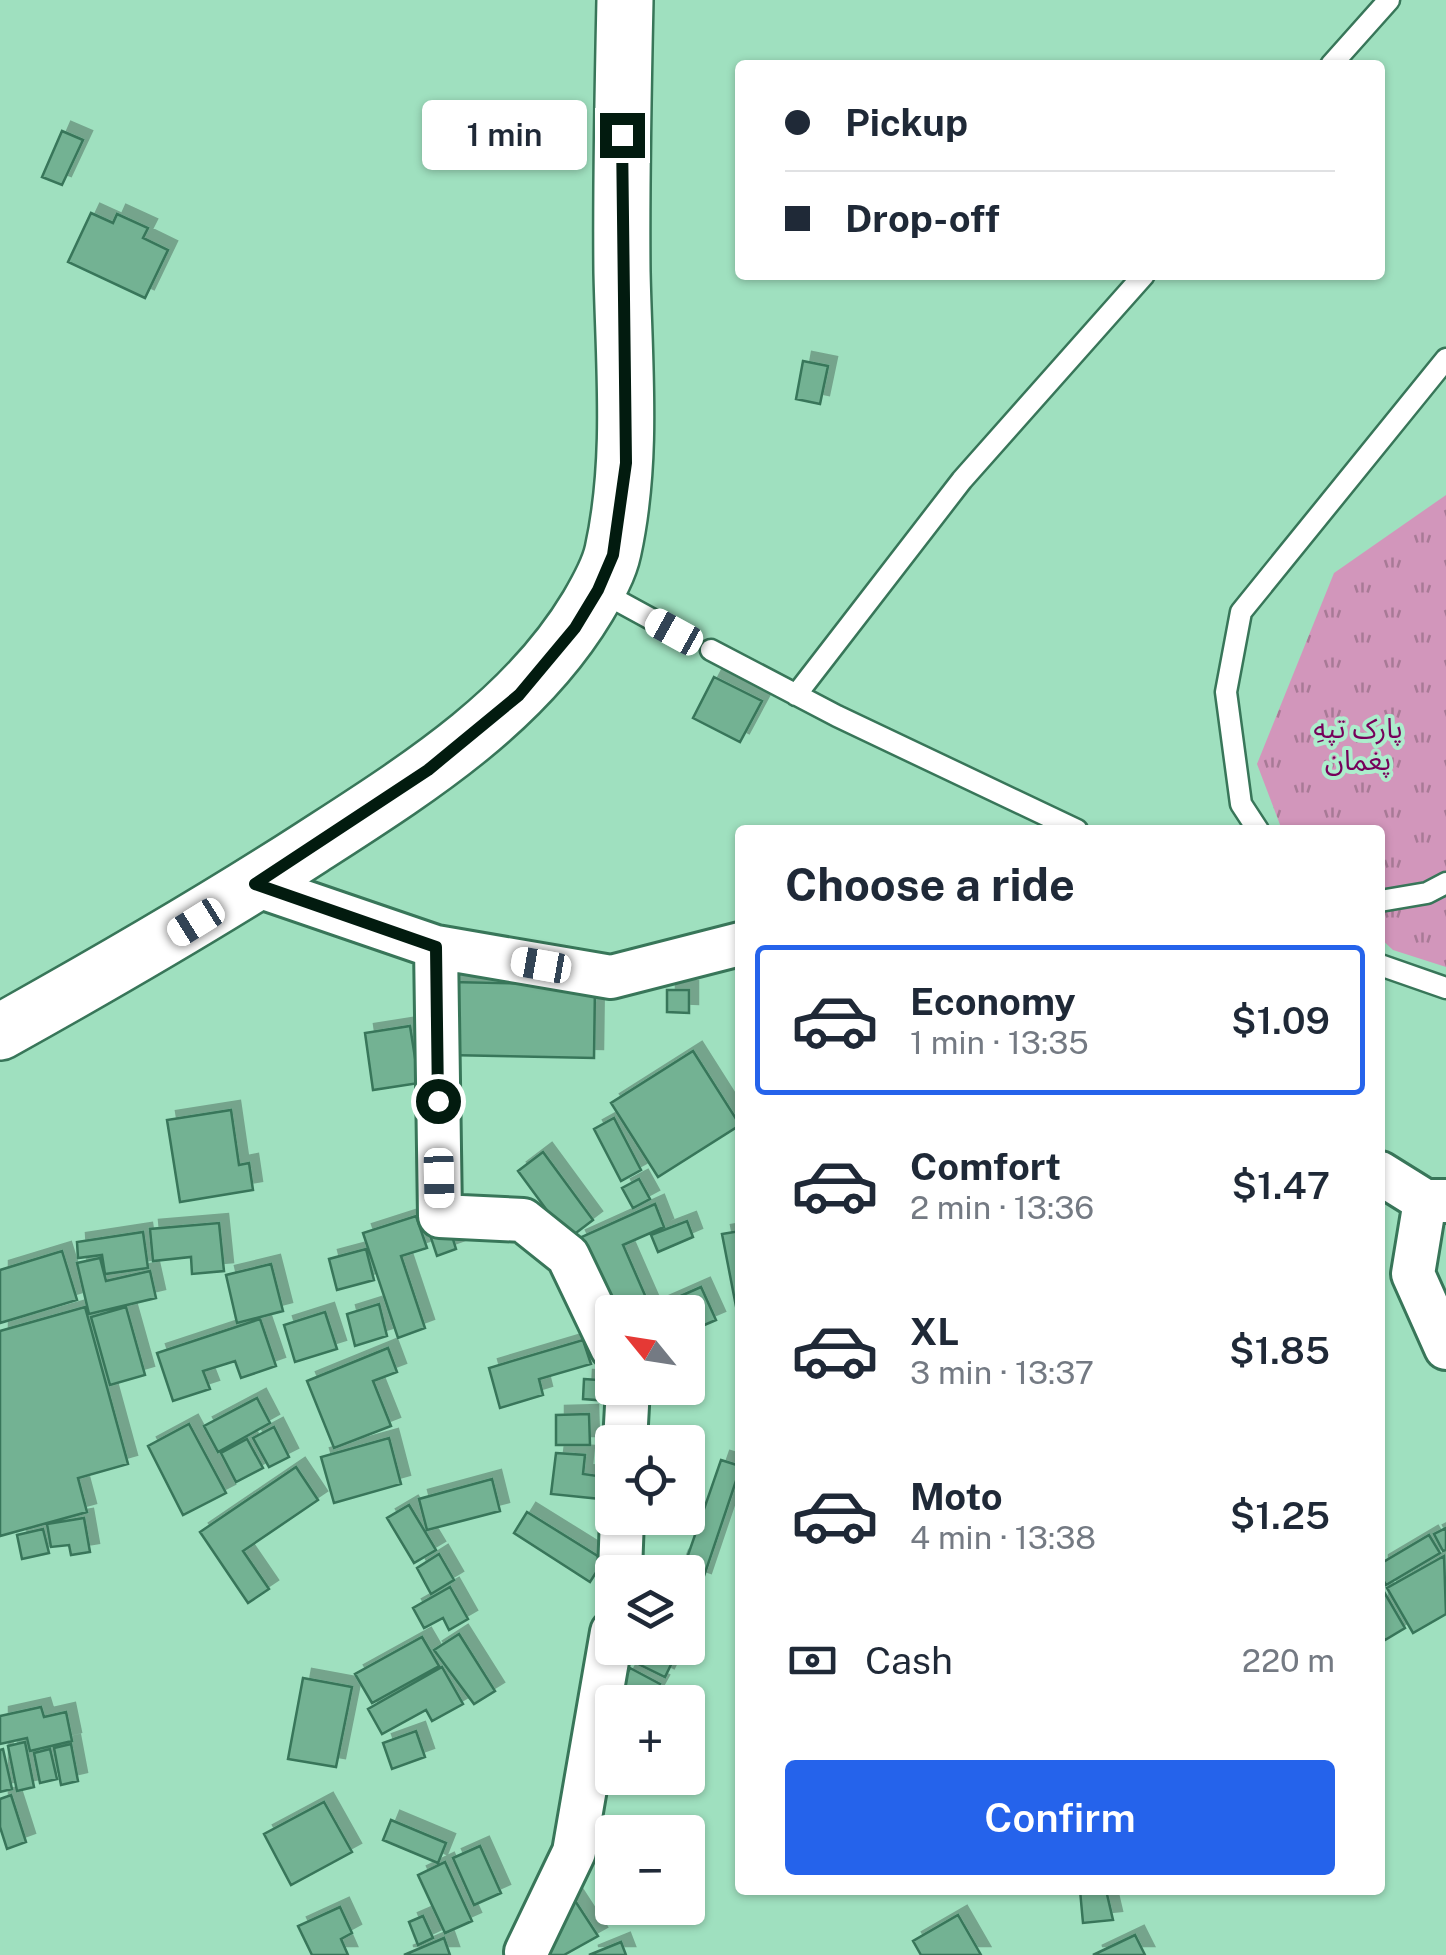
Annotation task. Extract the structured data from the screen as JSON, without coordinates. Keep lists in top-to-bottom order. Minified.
{"parks":["پارک تپهِ پغمان"],"north":"top left","page":{"banner":["Pickup","Drop-off"],"bubble":"1 min","heading":"Choose a ride","list":[{"name":"Economy","note":"1 min · 13:35","value":"$1.09"},{"name":"Comfort","note":"2 min · 13:36","value":"$1.47"},{"name":"XL","note":"3 min · 13:37","value":"$1.85"},{"name":"Moto","note":"4 min · 13:38","value":"$1.25"}],"map_buttons":["+","−"],"pay":["Cash","220 m"],"buttons":"Confirm"}}
